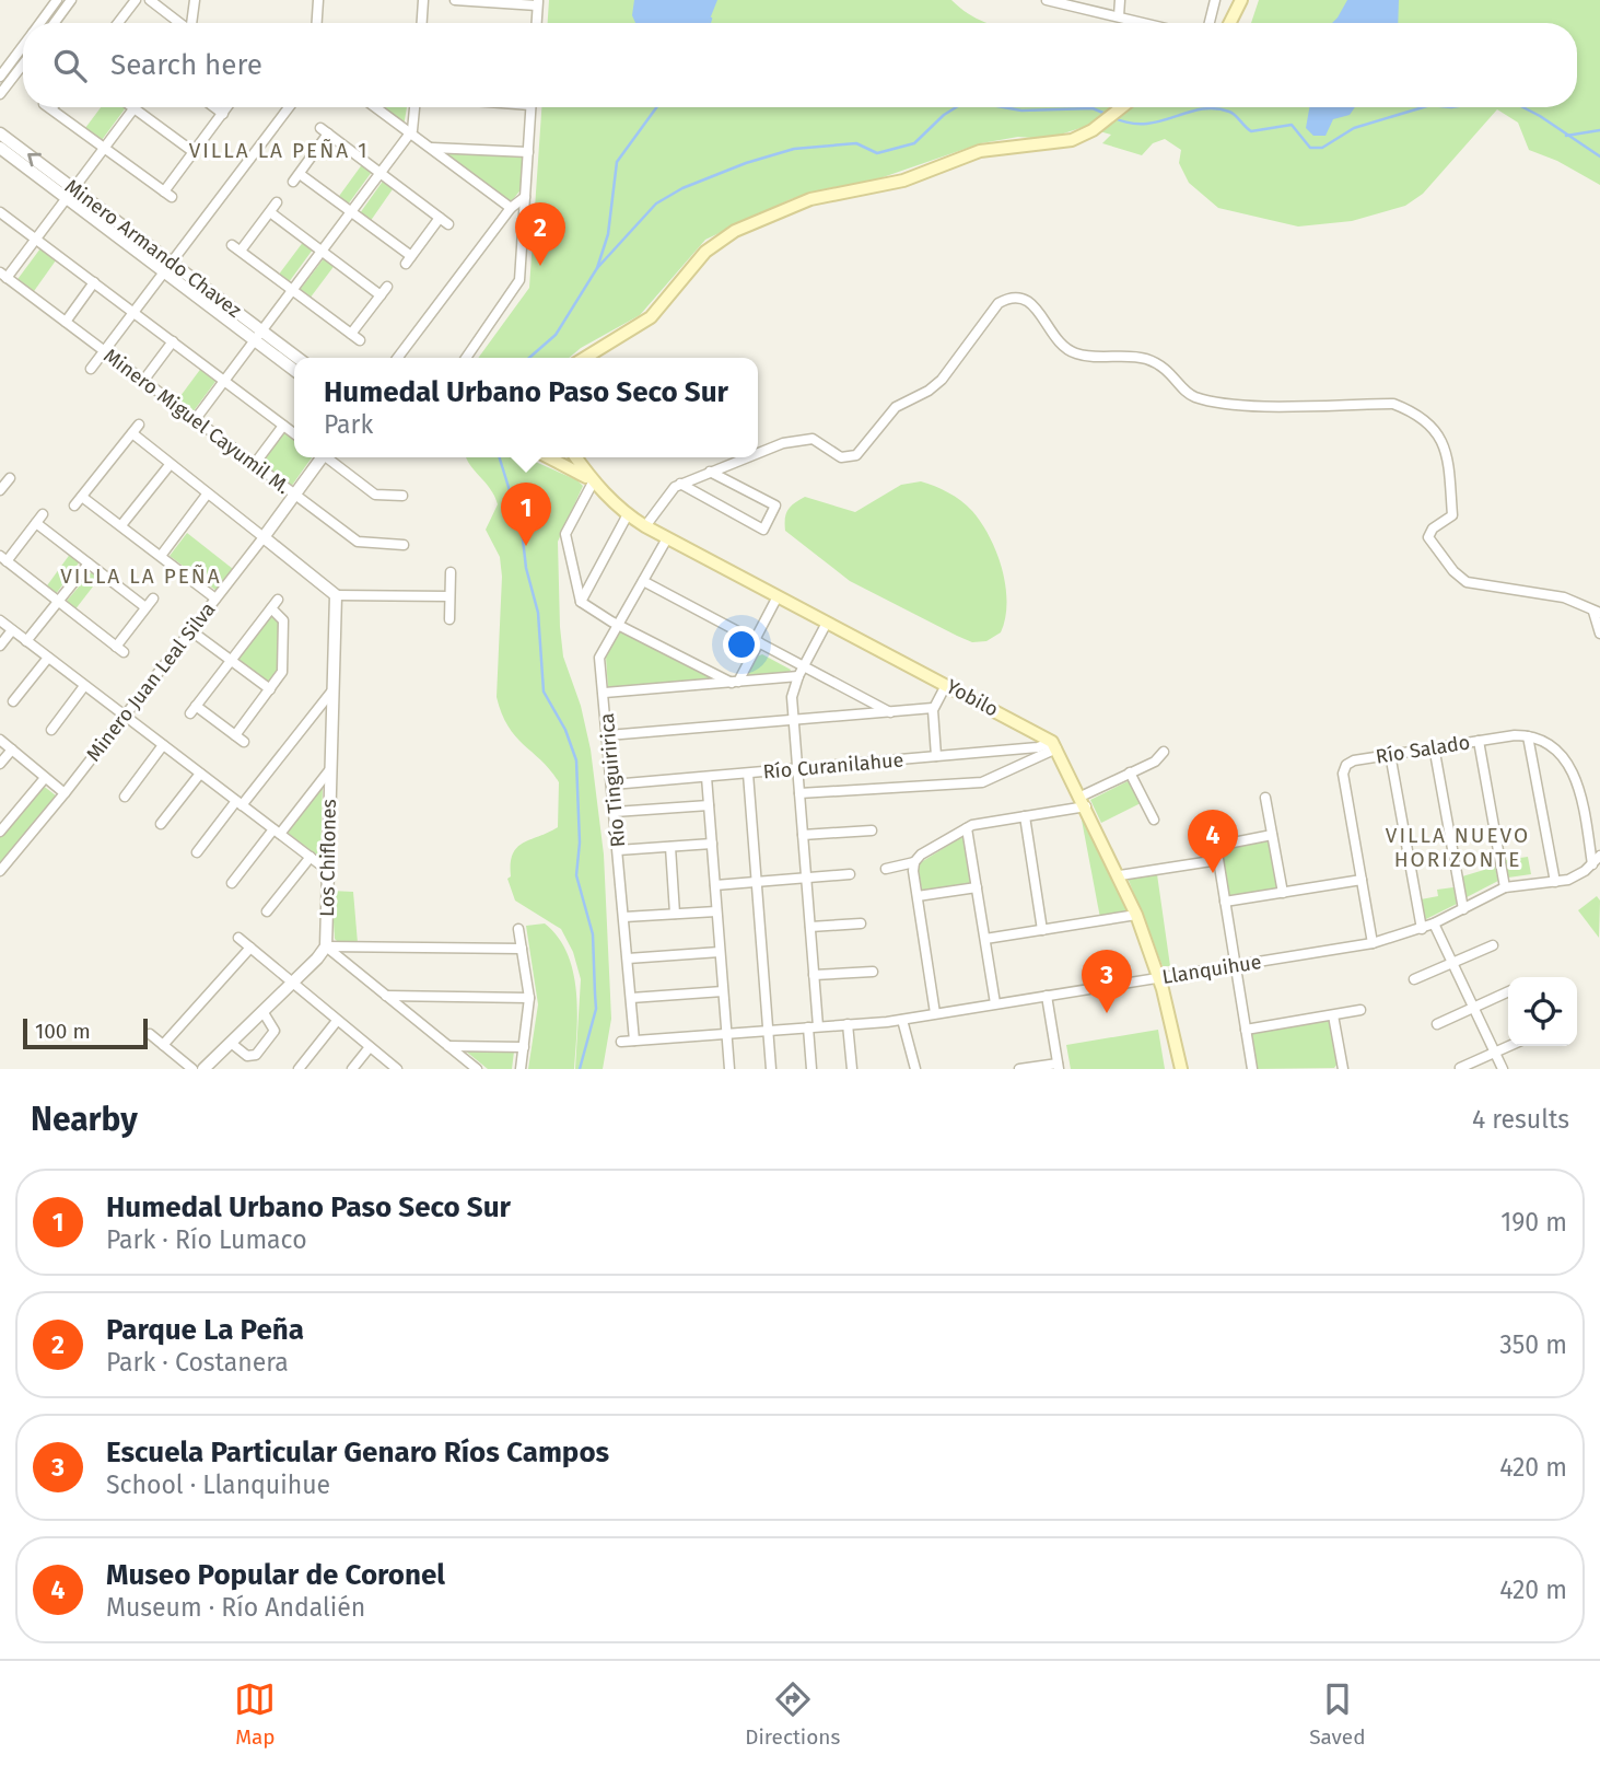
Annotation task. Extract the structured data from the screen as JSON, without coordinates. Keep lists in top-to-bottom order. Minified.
{"streets":{"main road":["Yobilo"],"street":["Minero Armando Chavez","Minero Miguel Cayumil M.","Minero Juan Leal Silva","Río Salado","Río Curanilahue","Río Tinguiririca","Los Chiflones","Llanquihue"]},"crossings":[["Minero Miguel Cayumil M.","Minero Juan Leal Silva"],["Yobilo","Río Curanilahue"],["Yobilo","Río Tinguiririca"],["Río Salado","Llanquihue"],["Río Curanilahue","Río Tinguiririca"],["Río Tinguiririca","Llanquihue"]],"districts":["VILLA LA PEÑA 1","VILLA LA PEÑA","VILLA NUEVO HORIZONTE"],"scale_bar":"100 m","page":{"search":"Search here","pins":["2","1","4","3"],"popup":["Humedal Urbano Paso Seco Sur","Park"],"scale":"100 m","heading":["Nearby","4 results"],"list":[{"mark":"1","name":"Humedal Urbano Paso Seco Sur","note":"Park · Río Lumaco","value":"190 m"},{"mark":"2","name":"Parque La Peña","note":"Park · Costanera","value":"350 m"},{"mark":"3","name":"Escuela Particular Genaro Ríos Campos","note":"School · Llanquihue","value":"420 m"},{"mark":"4","name":"Museo Popular de Coronel","note":"Museum · Río Andalién","value":"420 m"}],"nav":["Map","Directions","Saved"]}}
